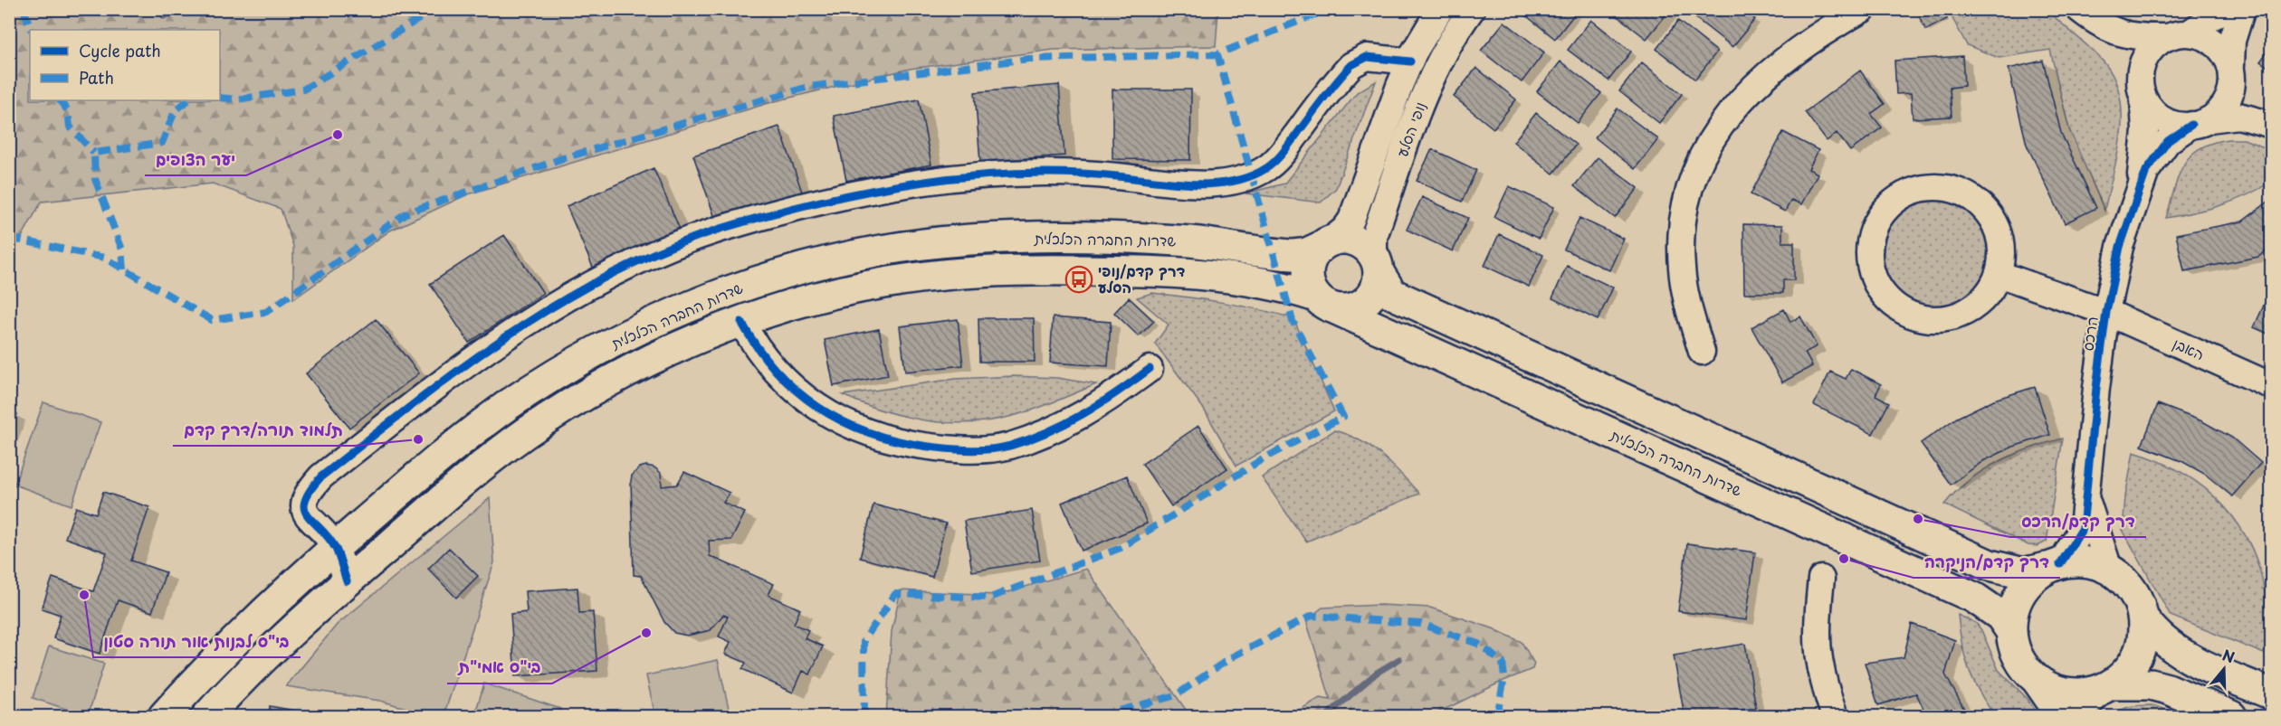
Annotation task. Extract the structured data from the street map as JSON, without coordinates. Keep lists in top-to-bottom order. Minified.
{"streets":{"main road":["שדרות החברה הכלכלית"],"street":["נופי הסלע","הרכס","האבן"]},"crossings":[["נופי הסלע","שדרות החברה הכלכלית"],["שדרות החברה הכלכלית","הרכס"],["הרכס","האבן"]],"places":{"other":["יער הצופים","תלמוד תורה/דרך קדם","דרך קדם/הרכס","דרך קדם/הניקרה","בי\"ס לבנות אור תורה סטון","בי\"ס אמי\"ת"],"bus stop":["דרך קדם/נופי הסלע"]},"legend":["Cycle path","Path"],"north":"top"}
